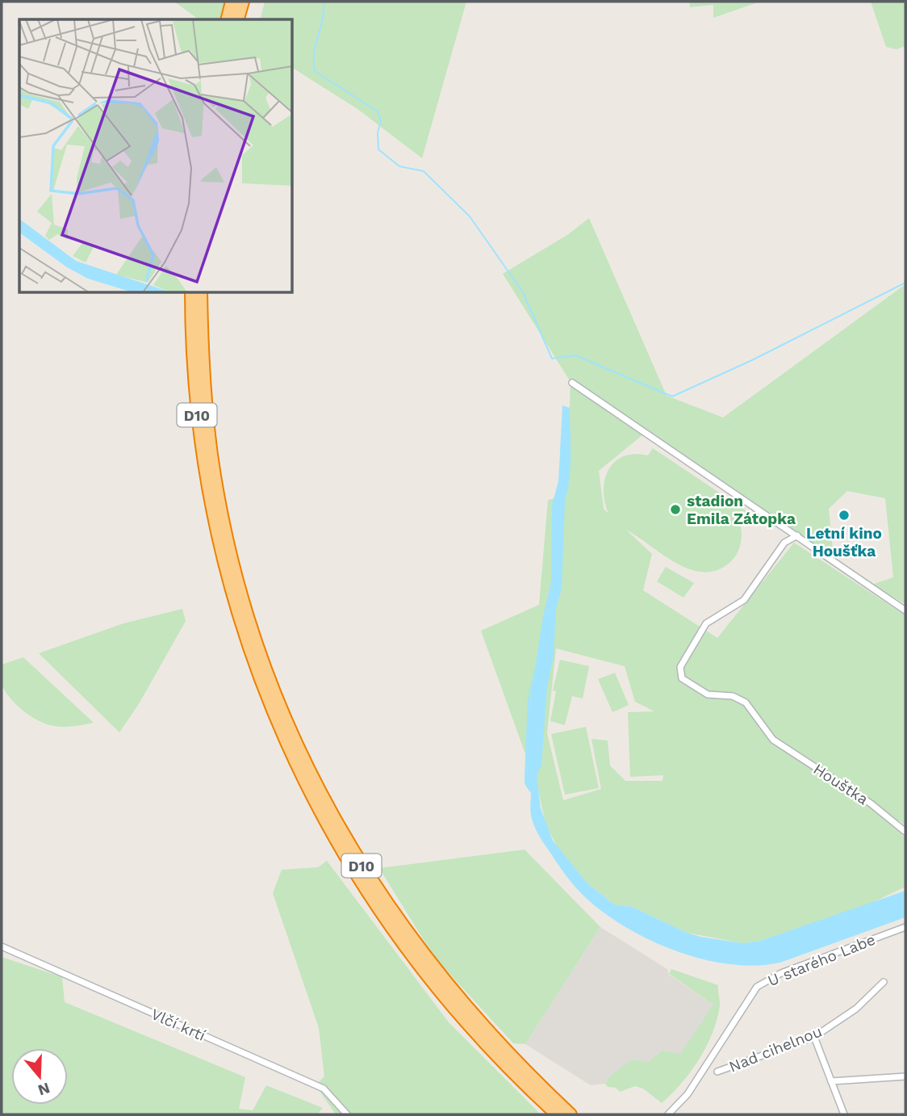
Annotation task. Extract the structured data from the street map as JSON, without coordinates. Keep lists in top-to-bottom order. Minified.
{"streets":{"highway":["D10"],"street":["Houštka","U starého Labe","Vlčí krtí","Nad cihelnou"]},"places":["stadion Emila Zátopka","Letní kino Houšťka"],"north":"bottom"}
